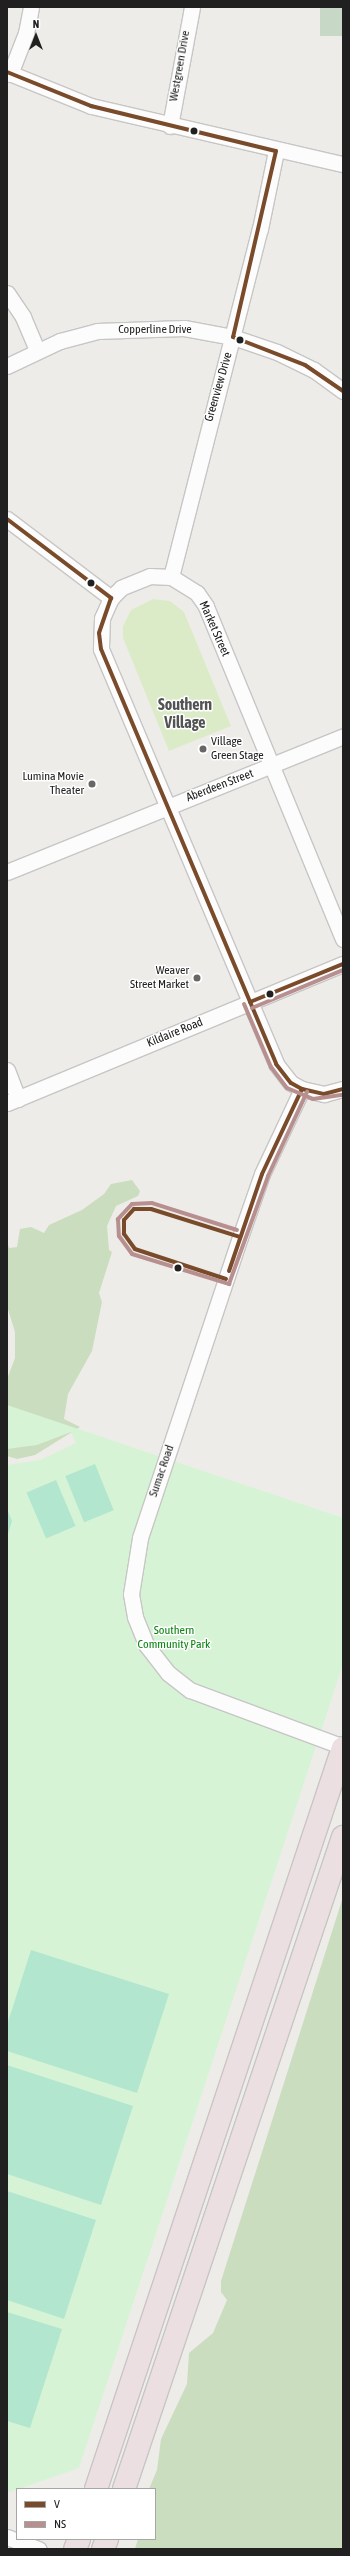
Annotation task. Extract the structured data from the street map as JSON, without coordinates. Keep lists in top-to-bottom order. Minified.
{"streets":{"street":["Westgreen Drive","Copperline Drive","Greenview Drive","Market Street","Aberdeen Street","Kildaire Road","Sumac Road"]},"crossings":[["Copperline Drive","Greenview Drive"],["Greenview Drive","Market Street"],["Market Street","Aberdeen Street"]],"districts":["Southern Village"],"parks":["Southern Community Park"],"places":["Village Green Stage","Lumina Movie Theater","Weaver Street Market"],"lines":["transit line V","transit line NS"],"legend":["V","NS"],"north":"top"}
